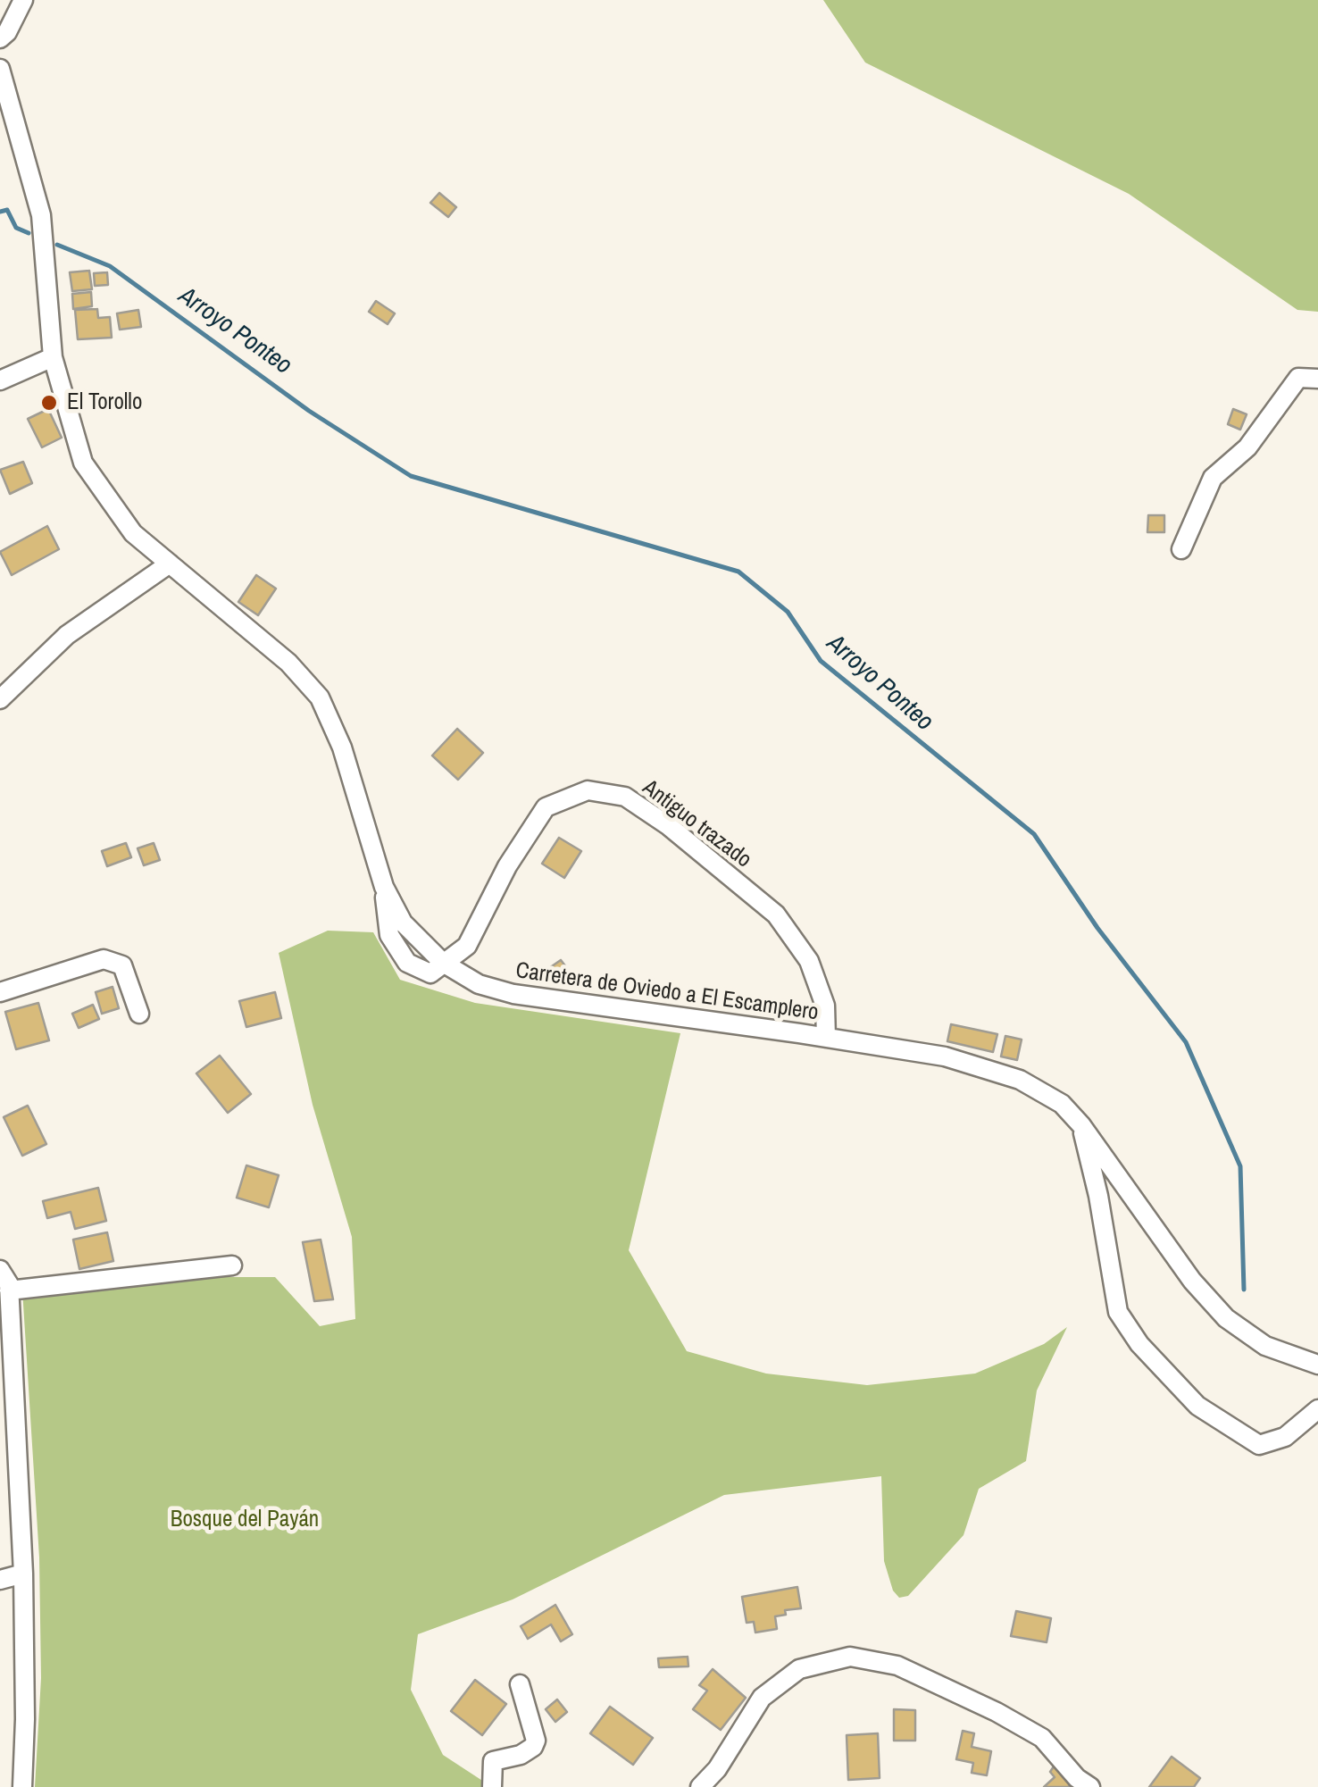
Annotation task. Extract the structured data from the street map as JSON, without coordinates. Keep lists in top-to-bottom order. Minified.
{"streets":{"street":["Antiguo trazado","Carretera de Oviedo a El Escamplero"]},"crossings":[["Antiguo trazado","Carretera de Oviedo a El Escamplero"]],"water":["Arroyo Ponteo"],"parks":["Bosque del Payán"],"places":["El Torollo"]}
